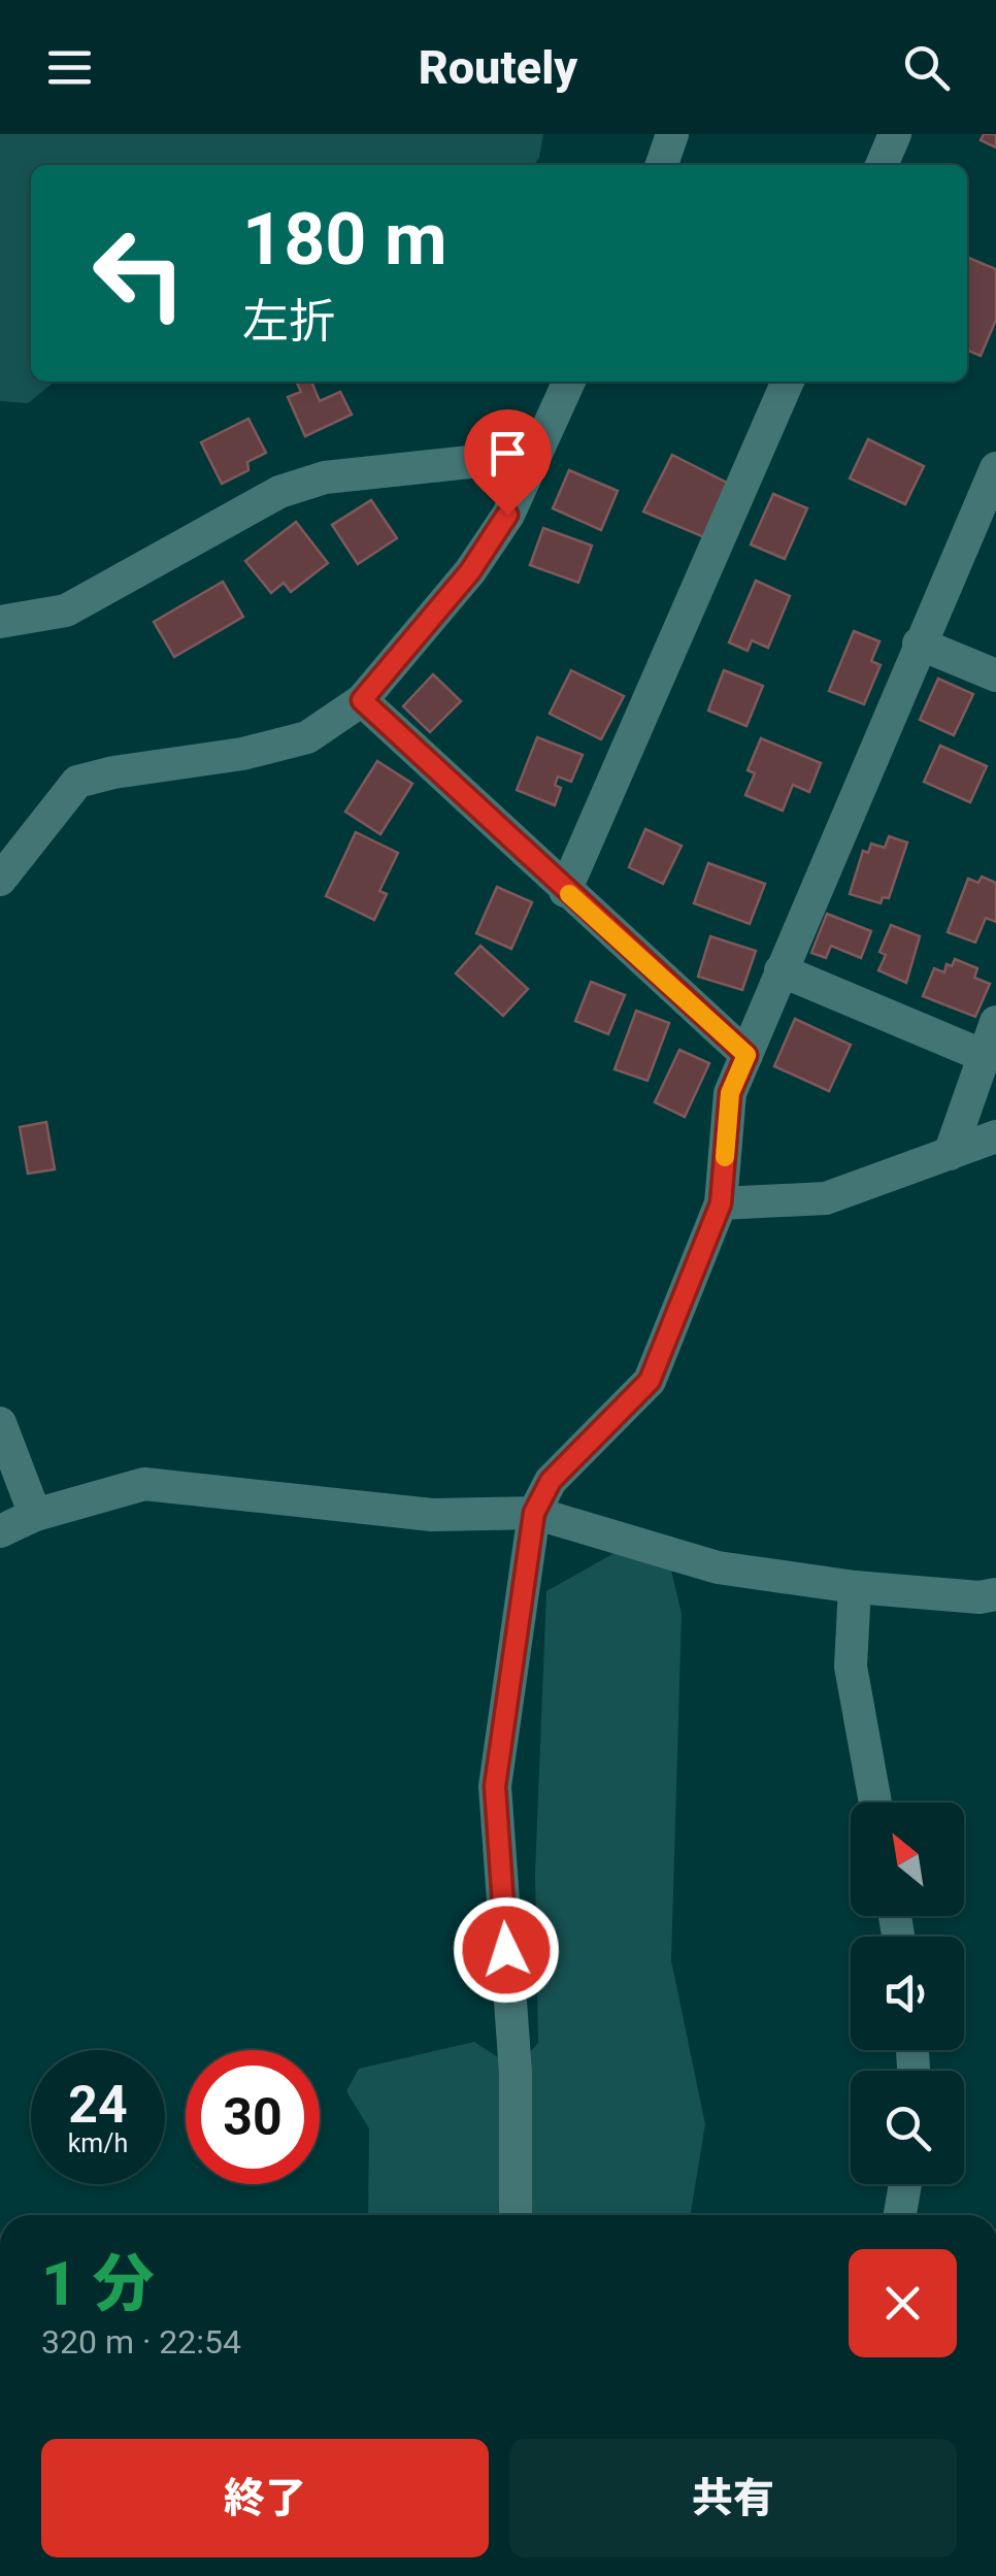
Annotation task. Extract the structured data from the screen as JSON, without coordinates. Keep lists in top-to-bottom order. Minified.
{"north":"top left","page":{"header":"Routely","turn":["180 m","左折"],"speed":"24 km/h","limit":"30","heading":["1 分","320 m · 22:54"],"buttons":["終了","共有"]}}
